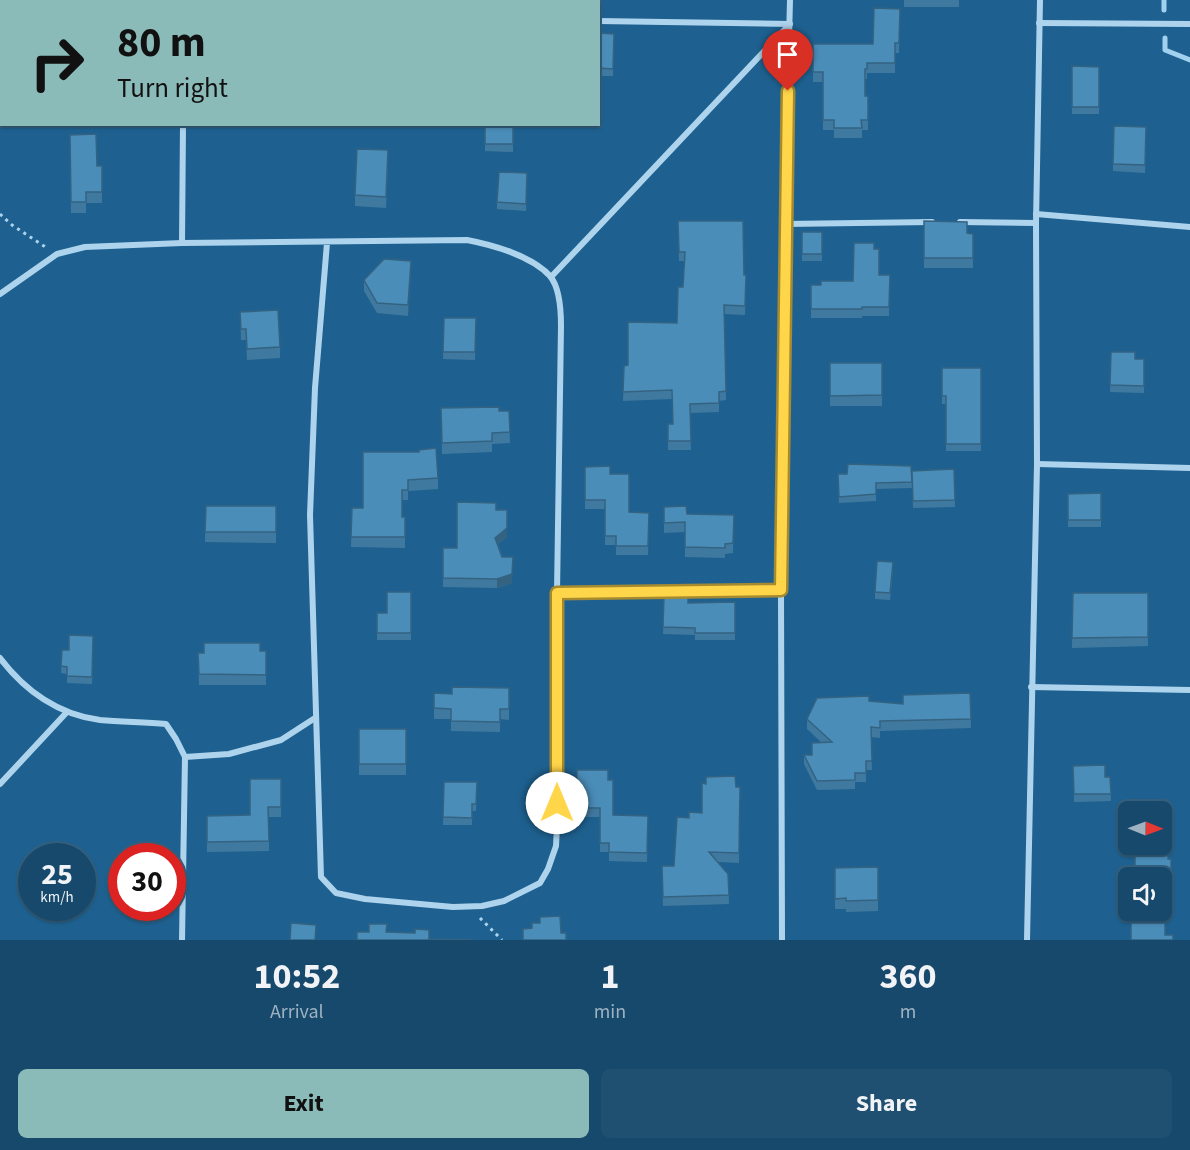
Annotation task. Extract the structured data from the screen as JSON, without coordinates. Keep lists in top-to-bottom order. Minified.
{"north":"right","page":{"turn":["80 m","Turn right"],"speed":"25 km/h","limit":"30","eta":["10:52","Arrival","1","min","360","m"],"buttons":["Exit","Share"]}}
